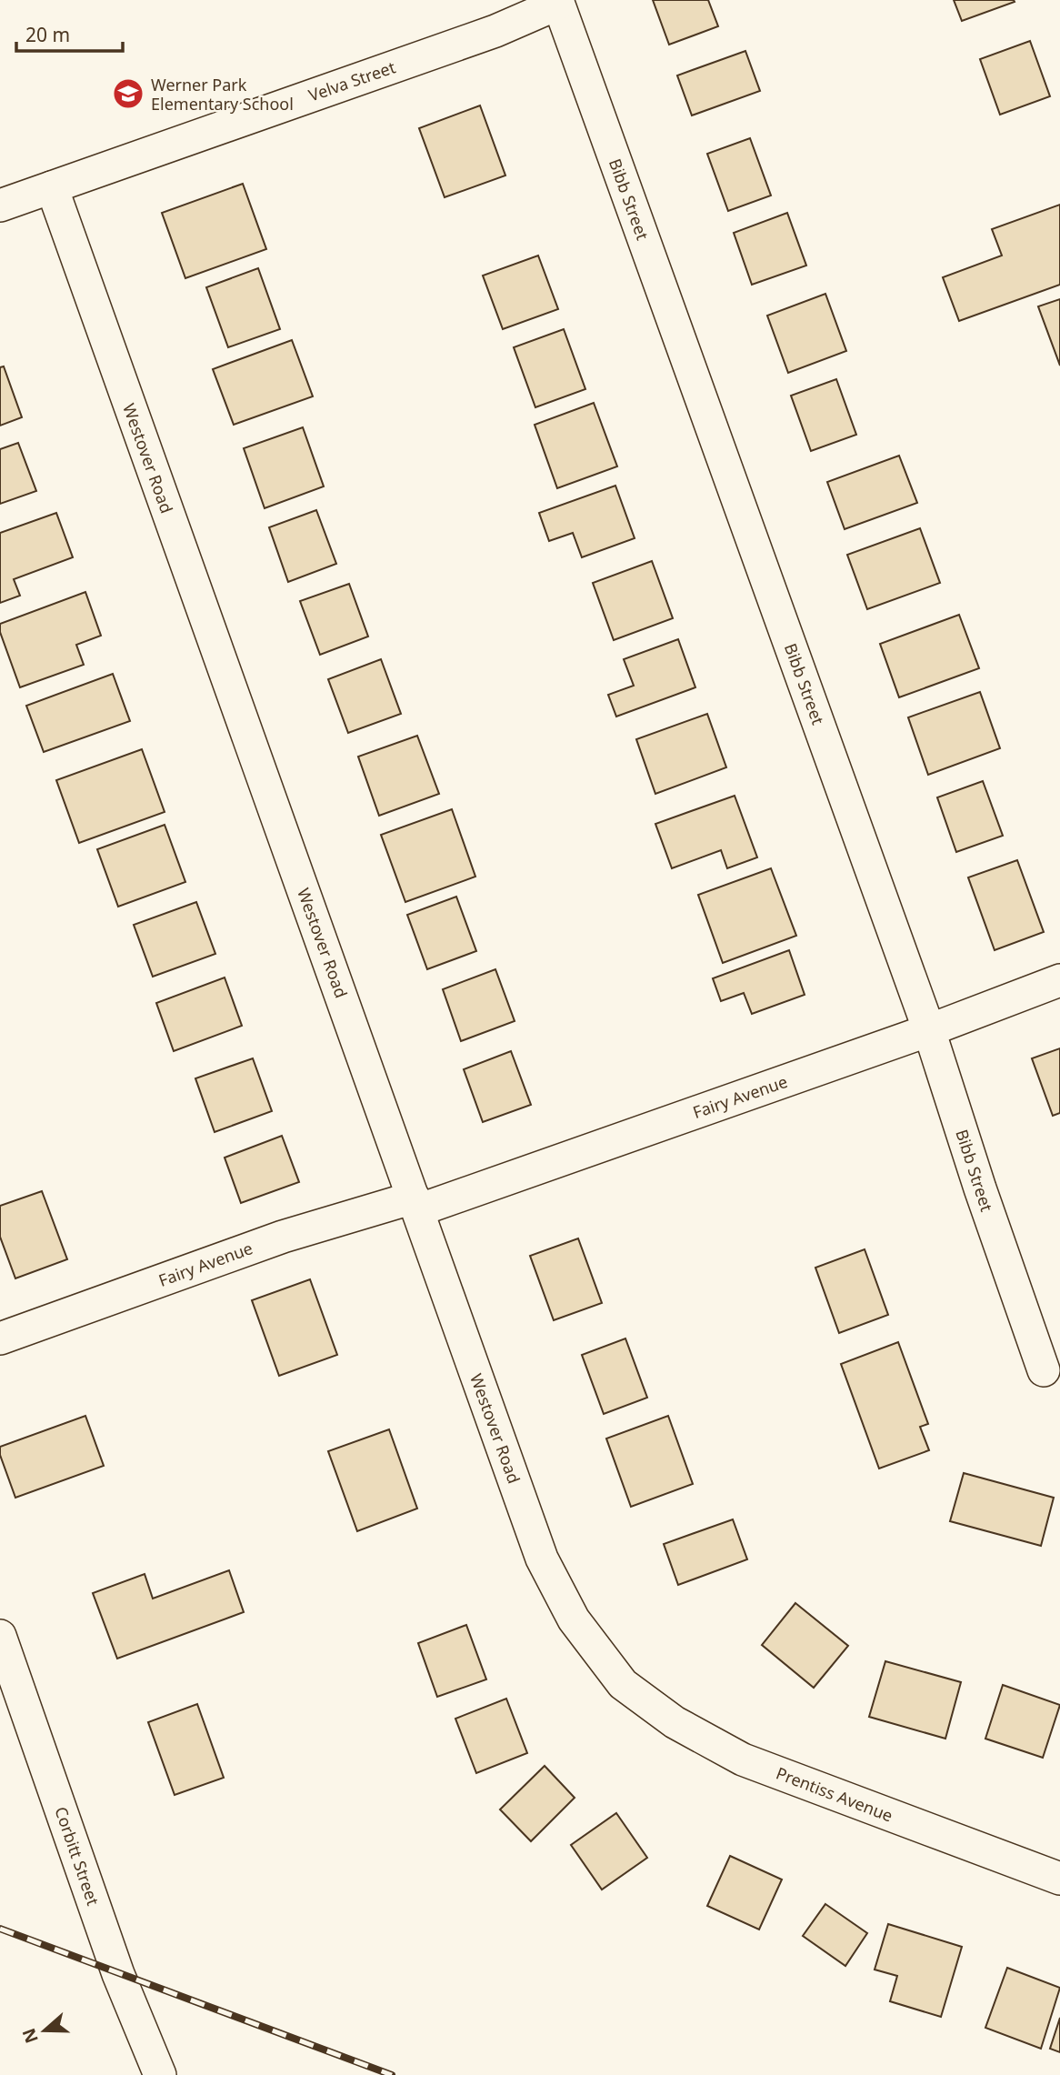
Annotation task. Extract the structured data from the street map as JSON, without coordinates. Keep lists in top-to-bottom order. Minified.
{"streets":{"street":["Velva Street","Bibb Street","Westover Road","Fairy Avenue","Prentiss Avenue","Corbitt Street"]},"crossings":[["Velva Street","Bibb Street"],["Velva Street","Westover Road"],["Bibb Street","Fairy Avenue"],["Westover Road","Fairy Avenue"],["Westover Road","Prentiss Avenue"]],"places":{"school or university":["Werner Park Elementary School"]},"scale_bar":"20 m","north":"left"}
